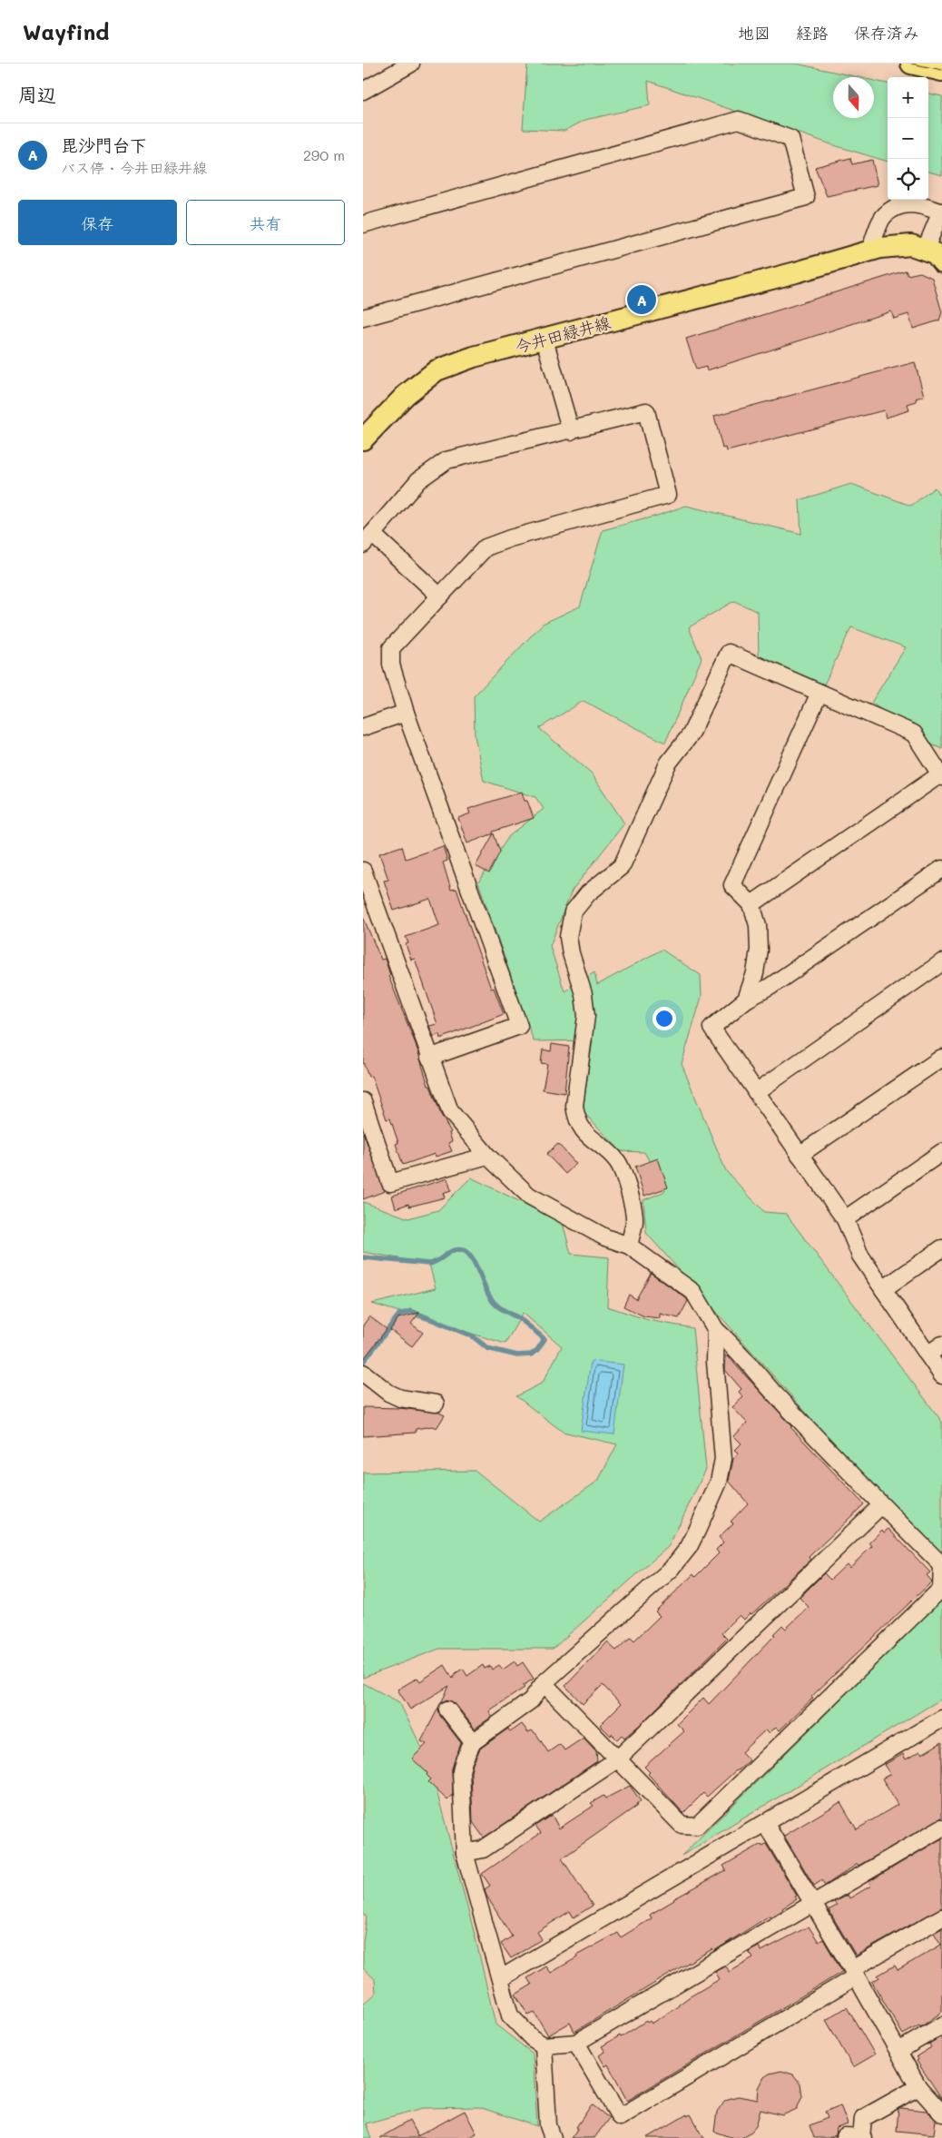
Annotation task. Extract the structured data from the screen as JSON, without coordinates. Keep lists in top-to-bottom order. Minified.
{"streets":{"main road":["今井田緑井線"]},"north":"bottom","page":{"header":"Wayfind","nav":["地図","経路","保存済み"],"heading":"周辺","map_buttons":["+","−"],"list":[{"mark":"A","name":"毘沙門台下","note":"バス停 · 今井田緑井線","value":"290 m"}],"buttons":["保存","共有"],"pins":"A"}}
